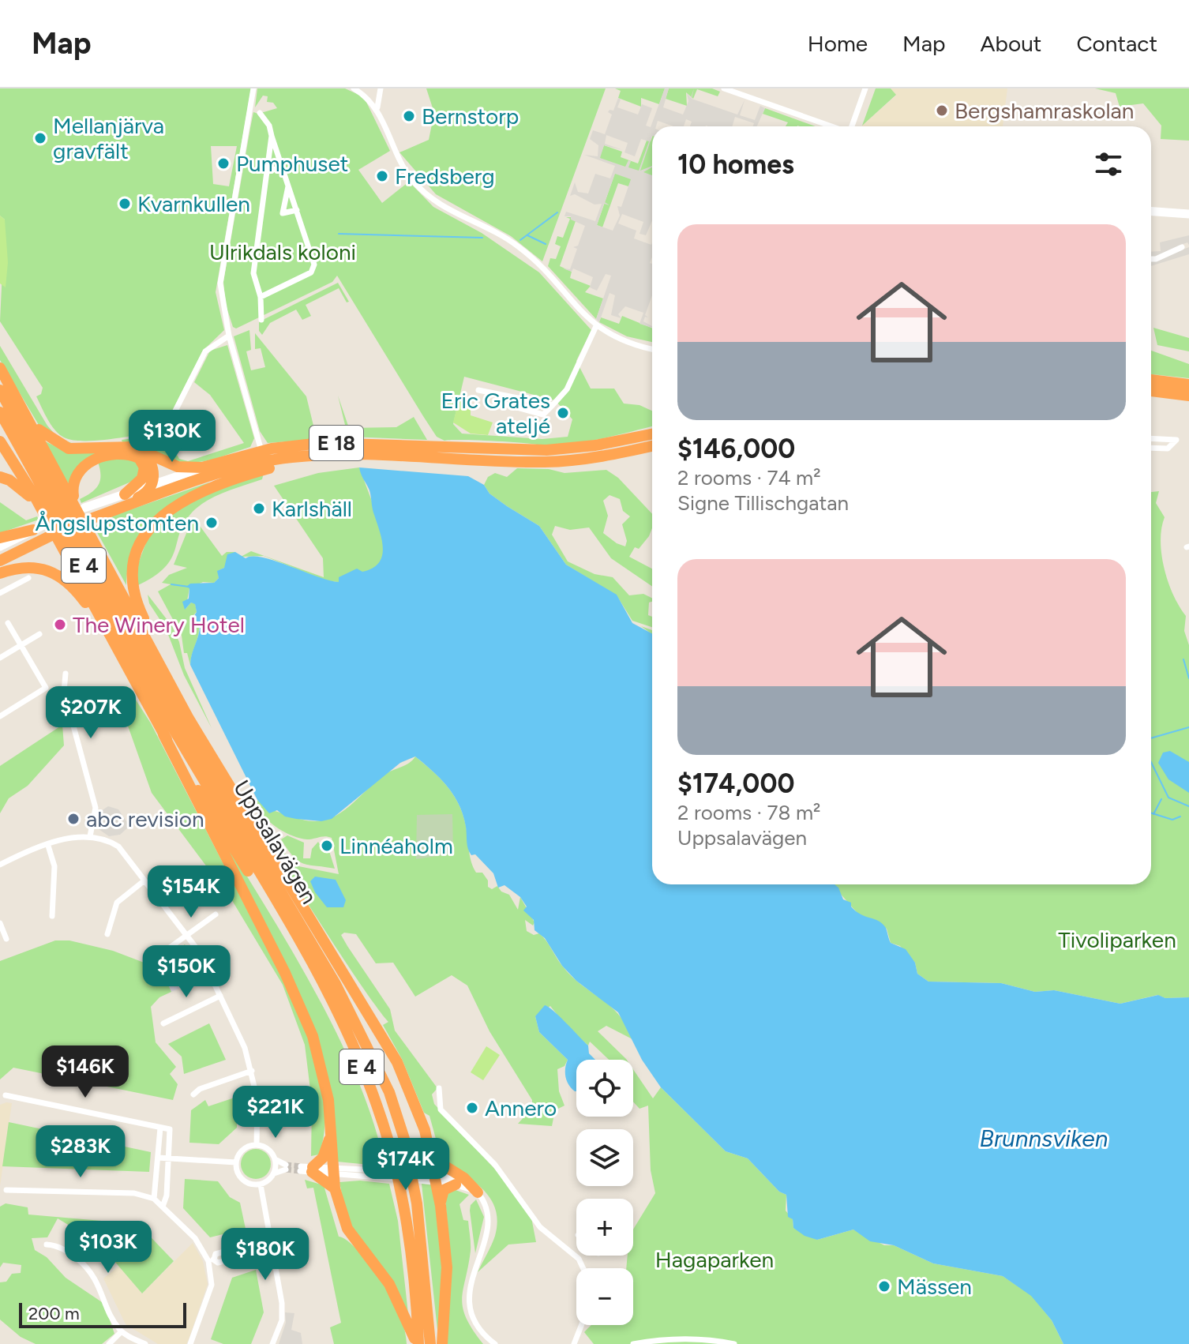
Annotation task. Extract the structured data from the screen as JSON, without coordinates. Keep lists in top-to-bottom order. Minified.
{"streets":{"highway":["E 18","E 4","Uppsalavägen"]},"crossings":[["E 4","Uppsalavägen"]],"water":["Brunnsviken"],"parks":["Ulrikdals koloni","Tivoliparken","Hagaparken"],"places":["Bergshamraskolan","Bernstorp","Mellanjärva gravfält","Pumphuset","Fredsberg","Kvarnkullen","Eric Grates ateljé","Karlshäll","Ångslupstomten","The Winery Hotel","abc revision","Linnéaholm","Annero","Mässen"],"scale_bar":"200 m","page":{"header":"Map","nav":["Home","Map","About","Contact"],"heading":"10 homes","list":[{"name":"$146,000","note":"2 rooms · 74 m² · Signe Tillischgatan"},{"name":"$174,000","note":"2 rooms · 78 m² · Uppsalavägen"}],"price":["$130K","$207K","$154K","$150K","$146K","$221K","$283K","$174K","$103K","$180K"],"map_buttons":["+","−"],"scale":"200 m"}}
